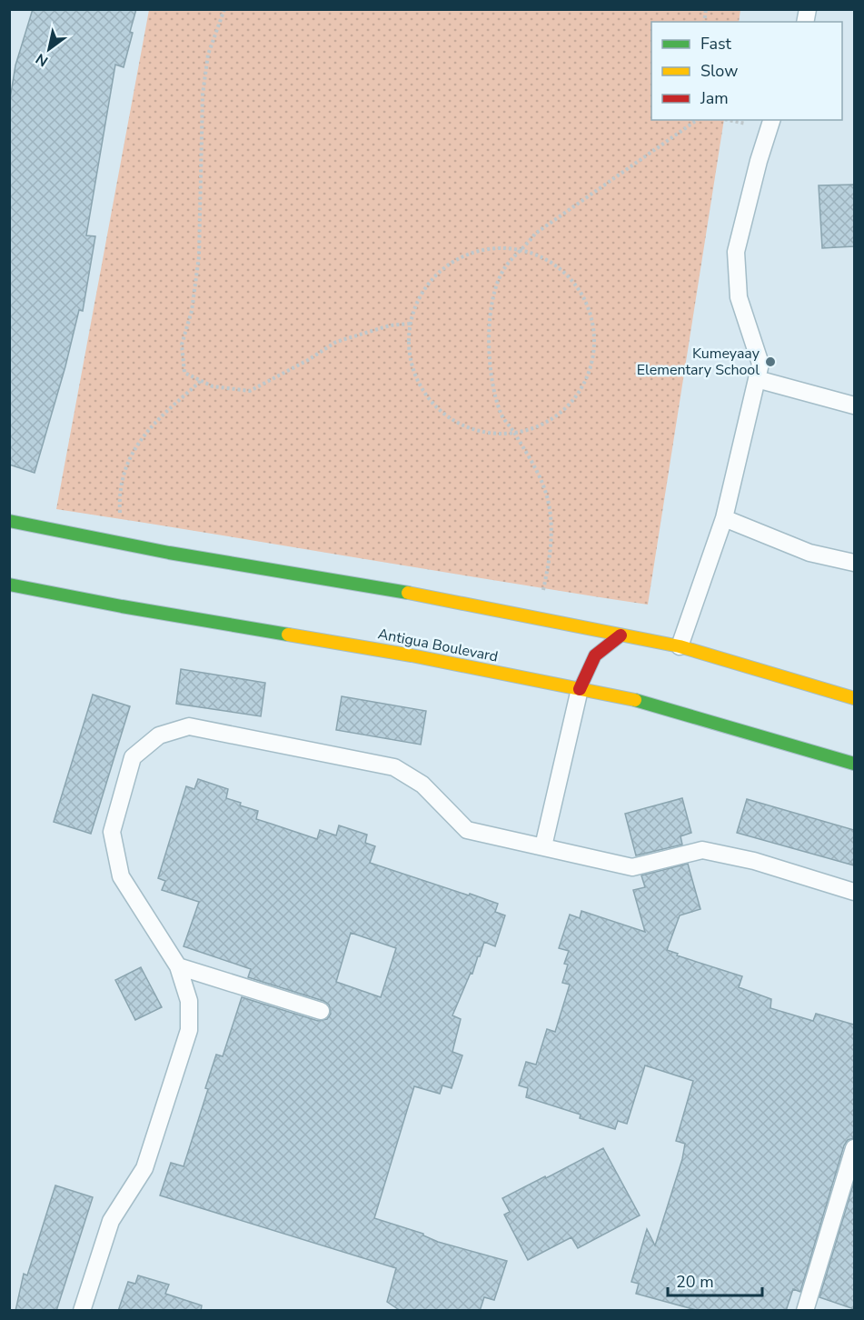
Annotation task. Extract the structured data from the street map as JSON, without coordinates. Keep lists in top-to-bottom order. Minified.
{"streets":{"main road":["Antigua Boulevard"]},"places":["Kumeyaay Elementary School"],"legend":["Fast","Slow","Jam"],"scale_bar":"20 m","north":"bottom left"}
